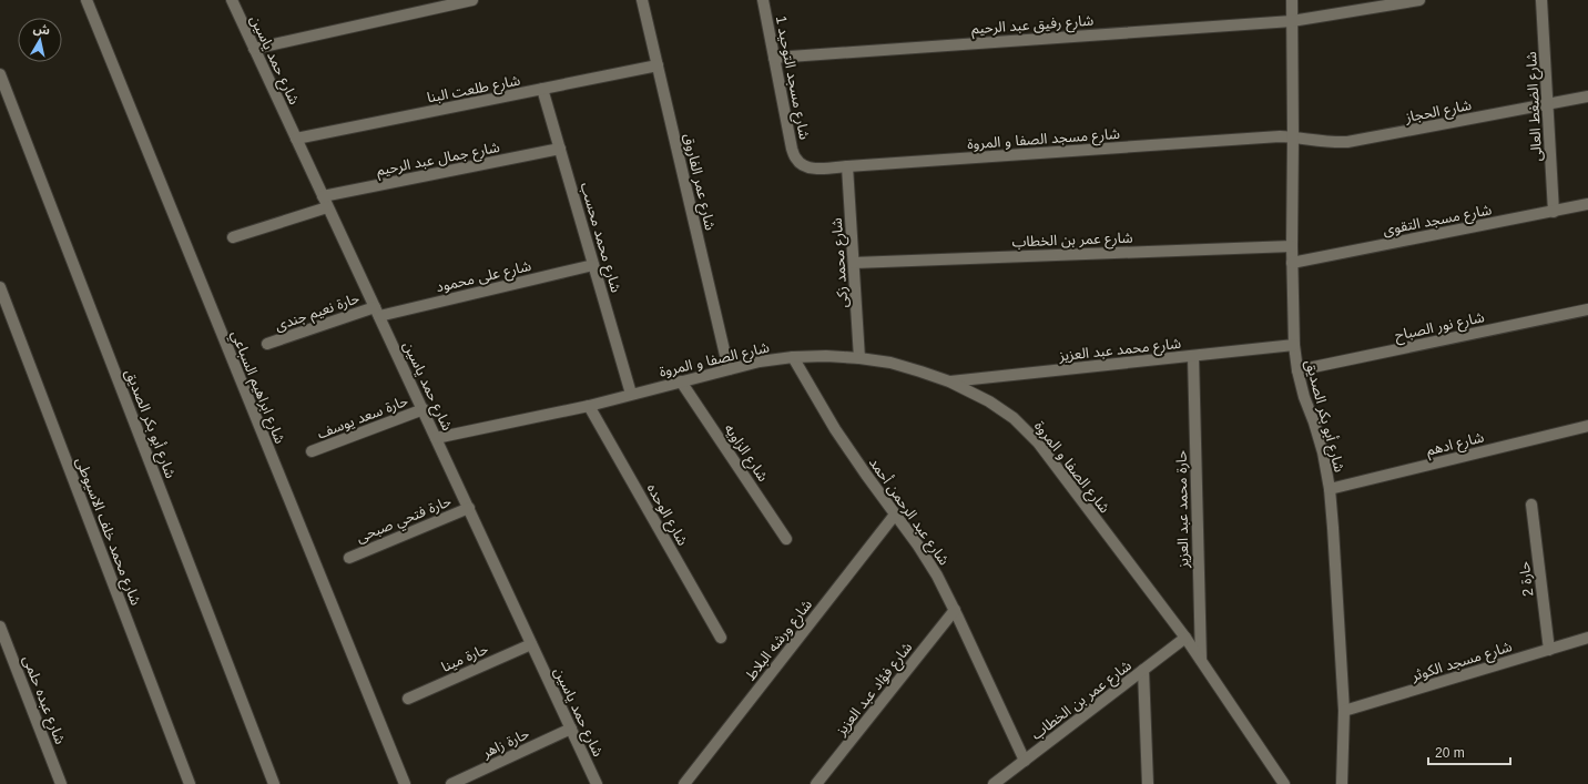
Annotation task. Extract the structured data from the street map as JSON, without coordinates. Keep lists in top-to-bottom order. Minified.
{"streets":{"street":["شارع رفيق عبد الرحيم","شارع حمد ياسين","شارع مسجد التوحيد 1","شارع طلعت البنا","شارع الضغط العالى","شارع الحجاز","شارع مسجد الصفا و المروة","شارع جمال عبد الرحيم","شارع عمر الفاروق","شارع مسجد التقوى","شارع محمد محسب","شارع عمر بن الخطاب","شارع محمد زكى","شارع على محمود","حارة نعيم جندى","شارع نور الصباح","شارع محمد عبد العزيز","شارع الصفا و المروة","شارع ابراهيم السباعي","شارع أبو بكر الصديق","حارة سعد يوسف","شارع ادهم","شارع الزاويه","حارة محمد عبد العزيز","شارع عبد الرحمن أحمد","شارع الوحده","حارة فتحي صبحى","شارع محمد خلف الاسيوطى","حارة 2","شارع ورشه البلاط","حارة مينا","شارع مسجد الكوثر","شارع فؤاد عبد العزيز","شارع عبده حلمى","حارة زاهر"]},"crossings":[["شارع رفيق عبد الرحيم","شارع مسجد التوحيد 1"],["شارع رفيق عبد الرحيم","شارع أبو بكر الصديق"],["شارع حمد ياسين","شارع طلعت البنا"],["شارع حمد ياسين","شارع جمال عبد الرحيم"],["شارع حمد ياسين","شارع على محمود"],["شارع حمد ياسين","حارة نعيم جندى"],["شارع حمد ياسين","شارع الصفا و المروة"],["شارع حمد ياسين","حارة سعد يوسف"],["شارع حمد ياسين","حارة فتحي صبحى"],["شارع حمد ياسين","حارة مينا"],["شارع حمد ياسين","حارة زاهر"],["شارع مسجد التوحيد 1","شارع مسجد الصفا و المروة"],["شارع طلعت البنا","شارع عمر الفاروق"],["شارع طلعت البنا","شارع محمد محسب"],["شارع الضغط العالى","شارع الحجاز"],["شارع الضغط العالى","شارع مسجد التقوى"],["شارع الحجاز","شارع مسجد الصفا و المروة"],["شارع الحجاز","شارع أبو بكر الصديق"],["شارع مسجد الصفا و المروة","شارع محمد زكى"],["شارع مسجد الصفا و المروة","شارع أبو بكر الصديق"],["شارع جمال عبد الرحيم","شارع محمد محسب"],["شارع عمر الفاروق","شارع الصفا و المروة"],["شارع مسجد التقوى","شارع أبو بكر الصديق"],["شارع محمد محسب","شارع على محمود"],["شارع محمد محسب","شارع الصفا و المروة"],["شارع عمر بن الخطاب","شارع محمد زكى"],["شارع عمر بن الخطاب","شارع الصفا و المروة"],["شارع عمر بن الخطاب","شارع أبو بكر الصديق"],["شارع عمر بن الخطاب","شارع عبد الرحمن أحمد"],["شارع محمد زكى","شارع الصفا و المروة"],["شارع على محمود","حارة نعيم جندى"],["شارع نور الصباح","شارع أبو بكر الصديق"],["شارع محمد عبد العزيز","شارع الصفا و المروة"],["شارع محمد عبد العزيز","شارع أبو بكر الصديق"],["شارع محمد عبد العزيز","حارة محمد عبد العزيز"],["شارع الصفا و المروة","شارع الزاويه"],["شارع الصفا و المروة","حارة محمد عبد العزيز"],["شارع الصفا و المروة","شارع عبد الرحمن أحمد"],["شارع الصفا و المروة","شارع الوحده"],["شارع أبو بكر الصديق","شارع ادهم"],["شارع أبو بكر الصديق","شارع مسجد الكوثر"],["شارع عبد الرحمن أحمد","شارع ورشه البلاط"],["شارع عبد الرحمن أحمد","شارع فؤاد عبد العزيز"],["حارة 2","شارع مسجد الكوثر"]],"scale_bar":"20 m","north":"top"}
